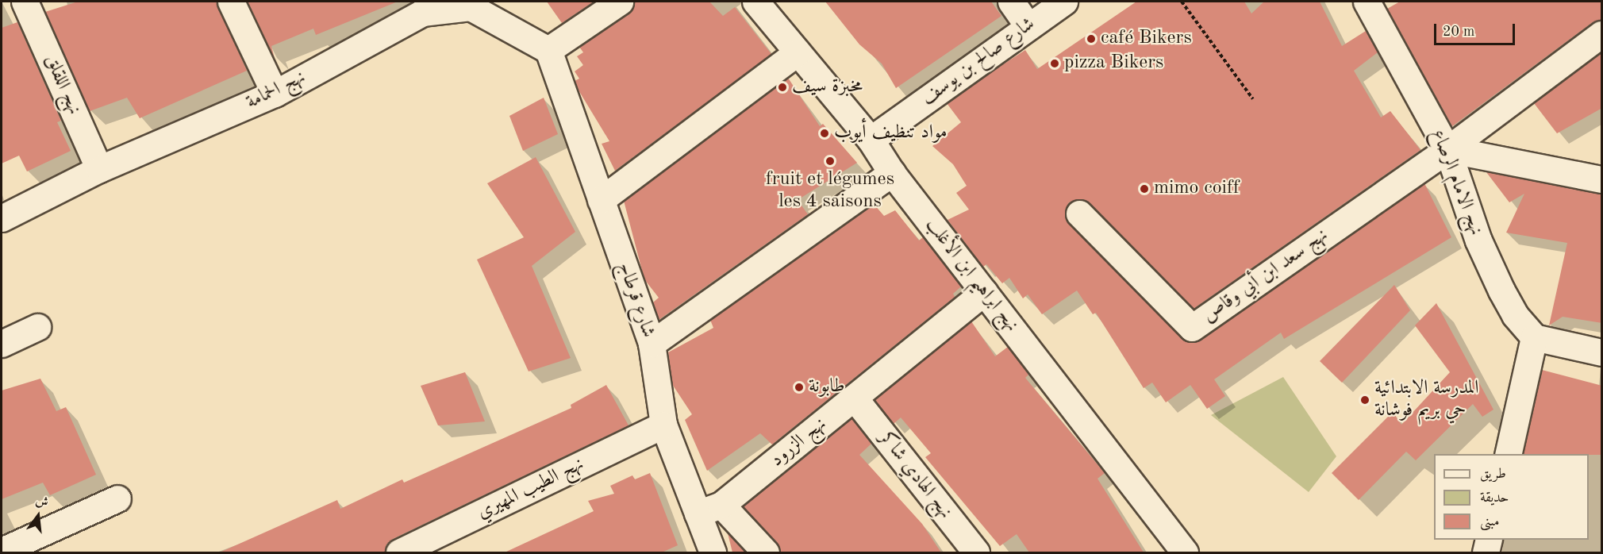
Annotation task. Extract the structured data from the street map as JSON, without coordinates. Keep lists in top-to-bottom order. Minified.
{"streets":{"street":["شارع صالح بن يوسف","نهج اللقلق","نهج الحمامة","نهج الامام الرصاع","نهج ابراهيم ابن الأغلب","نهج سعد ابن أبي وقاص","شارع قرطاج","نهج الزرود","نهج الهادي شاكر","نهج الطيب المهيري"]},"crossings":[["شارع صالح بن يوسف","نهج ابراهيم ابن الأغلب"],["نهج اللقلق","نهج الحمامة"],["نهج الحمامة","شارع قرطاج"],["نهج الامام الرصاع","نهج سعد ابن أبي وقاص"],["نهج ابراهيم ابن الأغلب","نهج الزرود"],["شارع قرطاج","نهج الزرود"],["شارع قرطاج","نهج الطيب المهيري"],["نهج الزرود","نهج الهادي شاكر"]],"places":["café Bikers","pizza Bikers","مخبزة سيف","مواد تنظيف أيوب","fruit et légumes les 4 saisons","mimo coiff","طابونة","المدرسة الابتدائية حي بريم فوشانة"],"legend":["طريق","حديقة","مبنى"],"scale_bar":"20 m","north":"top"}
